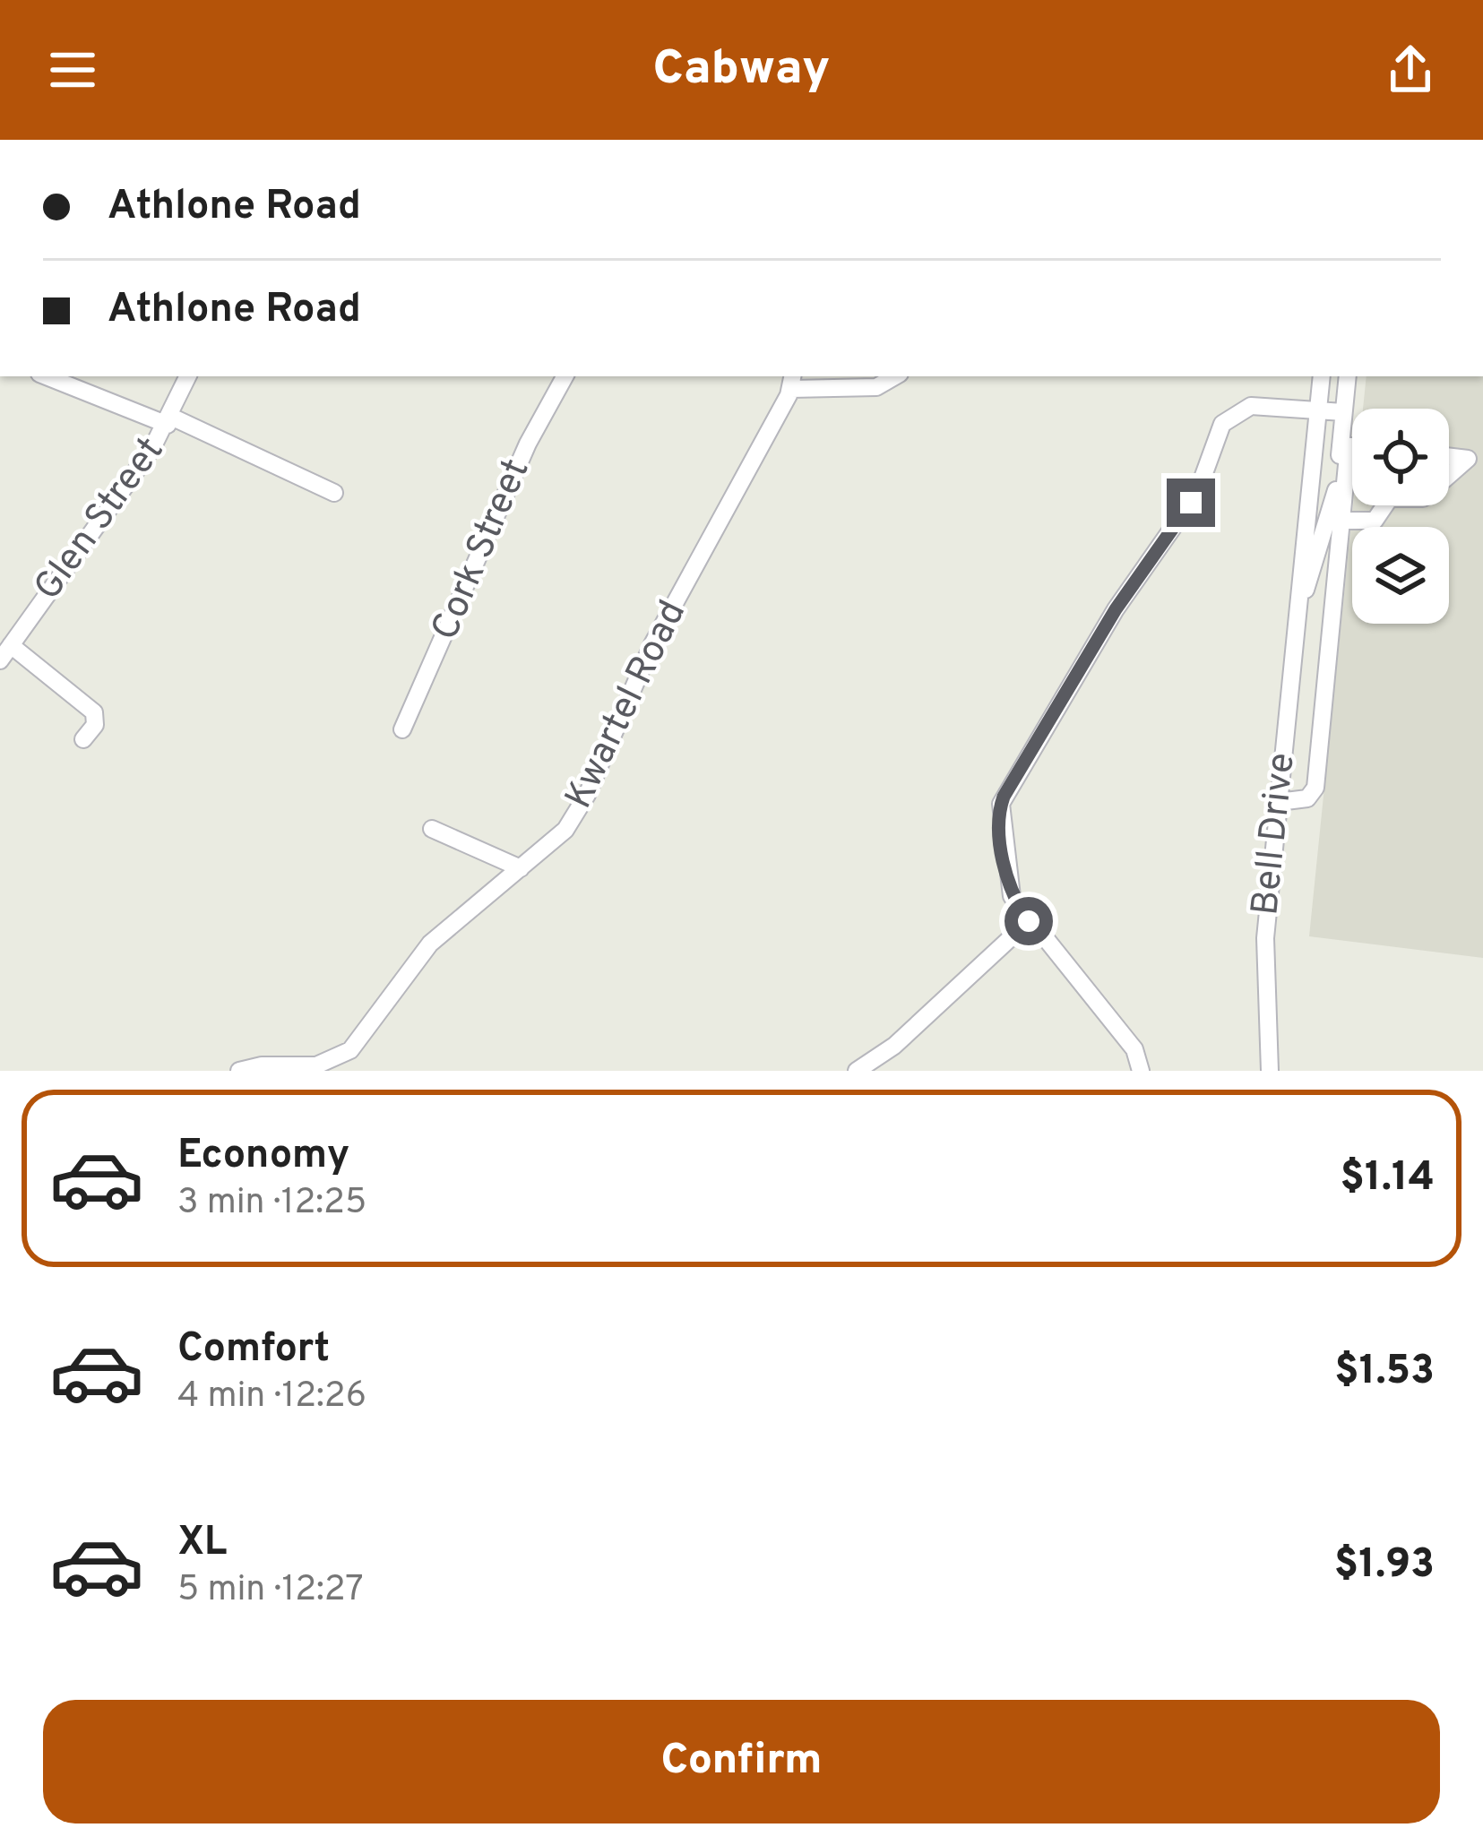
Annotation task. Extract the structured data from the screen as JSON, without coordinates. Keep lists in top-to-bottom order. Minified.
{"streets":{"street":["Glen Street","Cork Street","Kwartel Road","Bell Drive"]},"page":{"header":"Cabway","banner":["Athlone Road","Athlone Road"],"list":[{"name":"Economy","note":"3 min · 12:25","value":"$1.14"},{"name":"Comfort","note":"4 min · 12:26","value":"$1.53"},{"name":"XL","note":"5 min · 12:27","value":"$1.93"}],"buttons":"Confirm"}}
